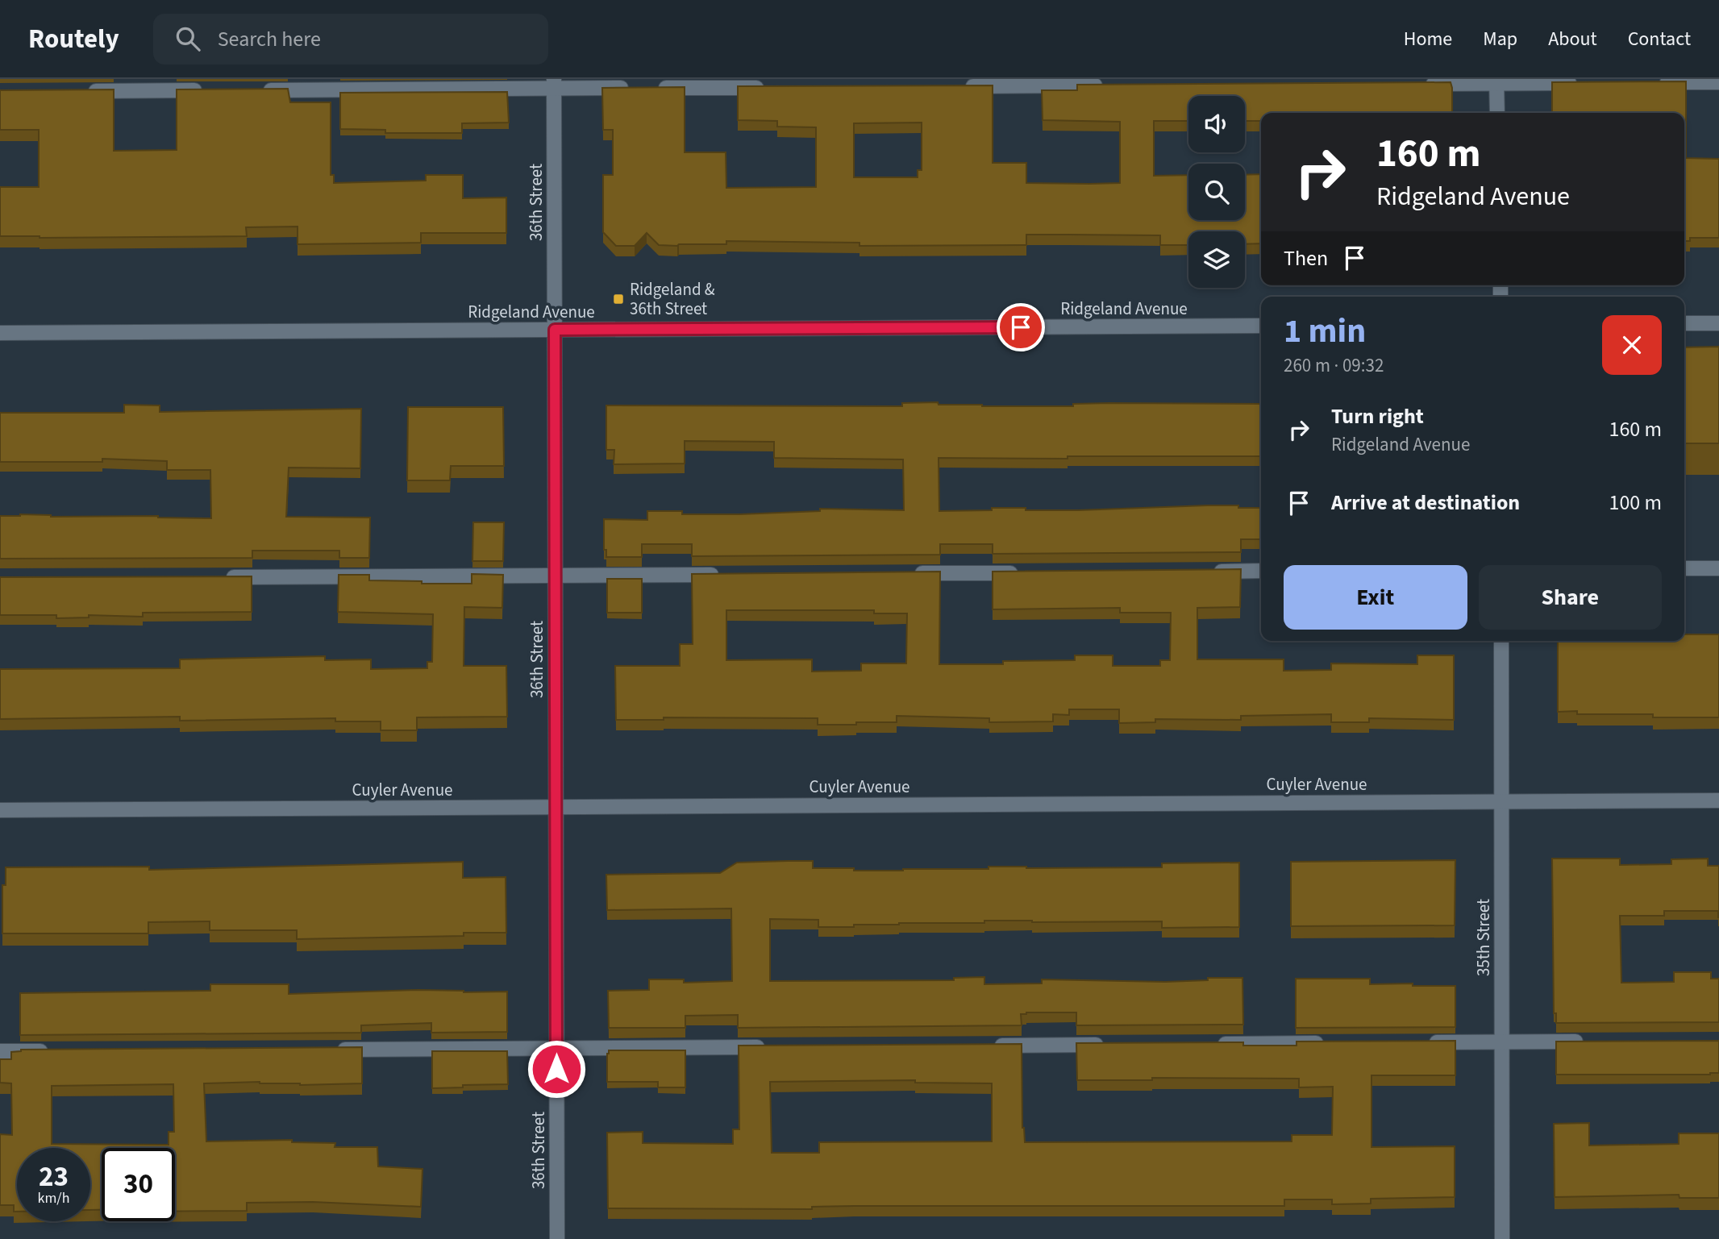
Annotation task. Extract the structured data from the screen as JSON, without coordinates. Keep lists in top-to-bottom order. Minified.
{"streets":{"street":["36th Street","Ridgeland Avenue","Cuyler Avenue","35th Street"]},"crossings":[["36th Street","Ridgeland Avenue"],["36th Street","Cuyler Avenue"],["Cuyler Avenue","35th Street"]],"places":{"transit":["Ridgeland & 36th Street"]},"page":{"header":"Routely","search":"Search here","nav":["Home","Map","About","Contact"],"turn":["160 m","Ridgeland Avenue"],"then":"Then","heading":["1 min","260 m · 09:32"],"list":[{"name":"Turn right","note":"Ridgeland Avenue","value":"160 m"},{"name":"Arrive at destination","value":"100 m"}],"buttons":["Exit","Share"],"speed":"23 km/h","limit":"30"}}
